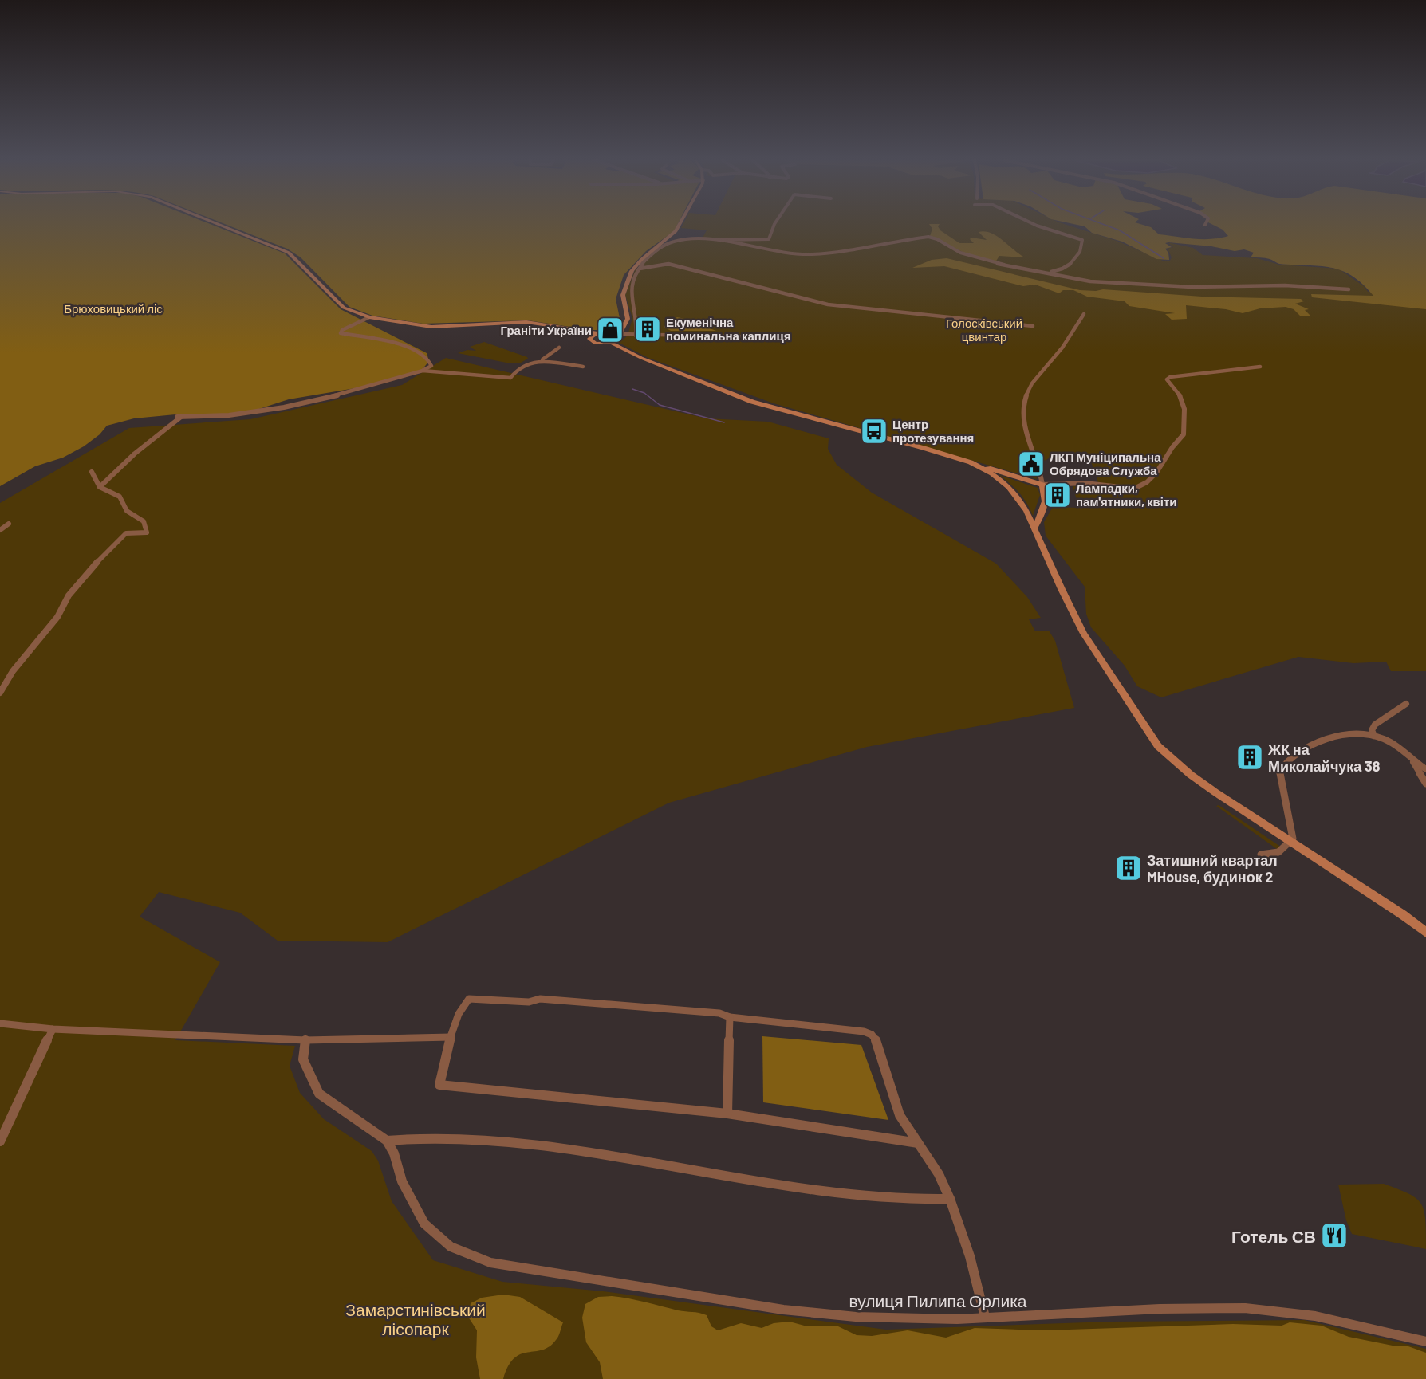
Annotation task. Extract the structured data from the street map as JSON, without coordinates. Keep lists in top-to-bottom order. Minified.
{"streets":{"street":["вулиця Пилипа Орлика"]},"parks":["Брюховицький ліс","Голосківський цвинтар","Замарстинівський лісопарк"],"places":{"building":["Екуменічна поминальна каплиця","Лампадки, пам'ятники, квіти","ЖК на Миколайчука 38","Затишний квартал MHouse, будинок 2"],"shop":["Граніти України"],"bus stop":["Центр протезування"],"public building":["ЛКП Муніципальна Обрядова Служба"],"restaurant":["Готель СВ"]}}
